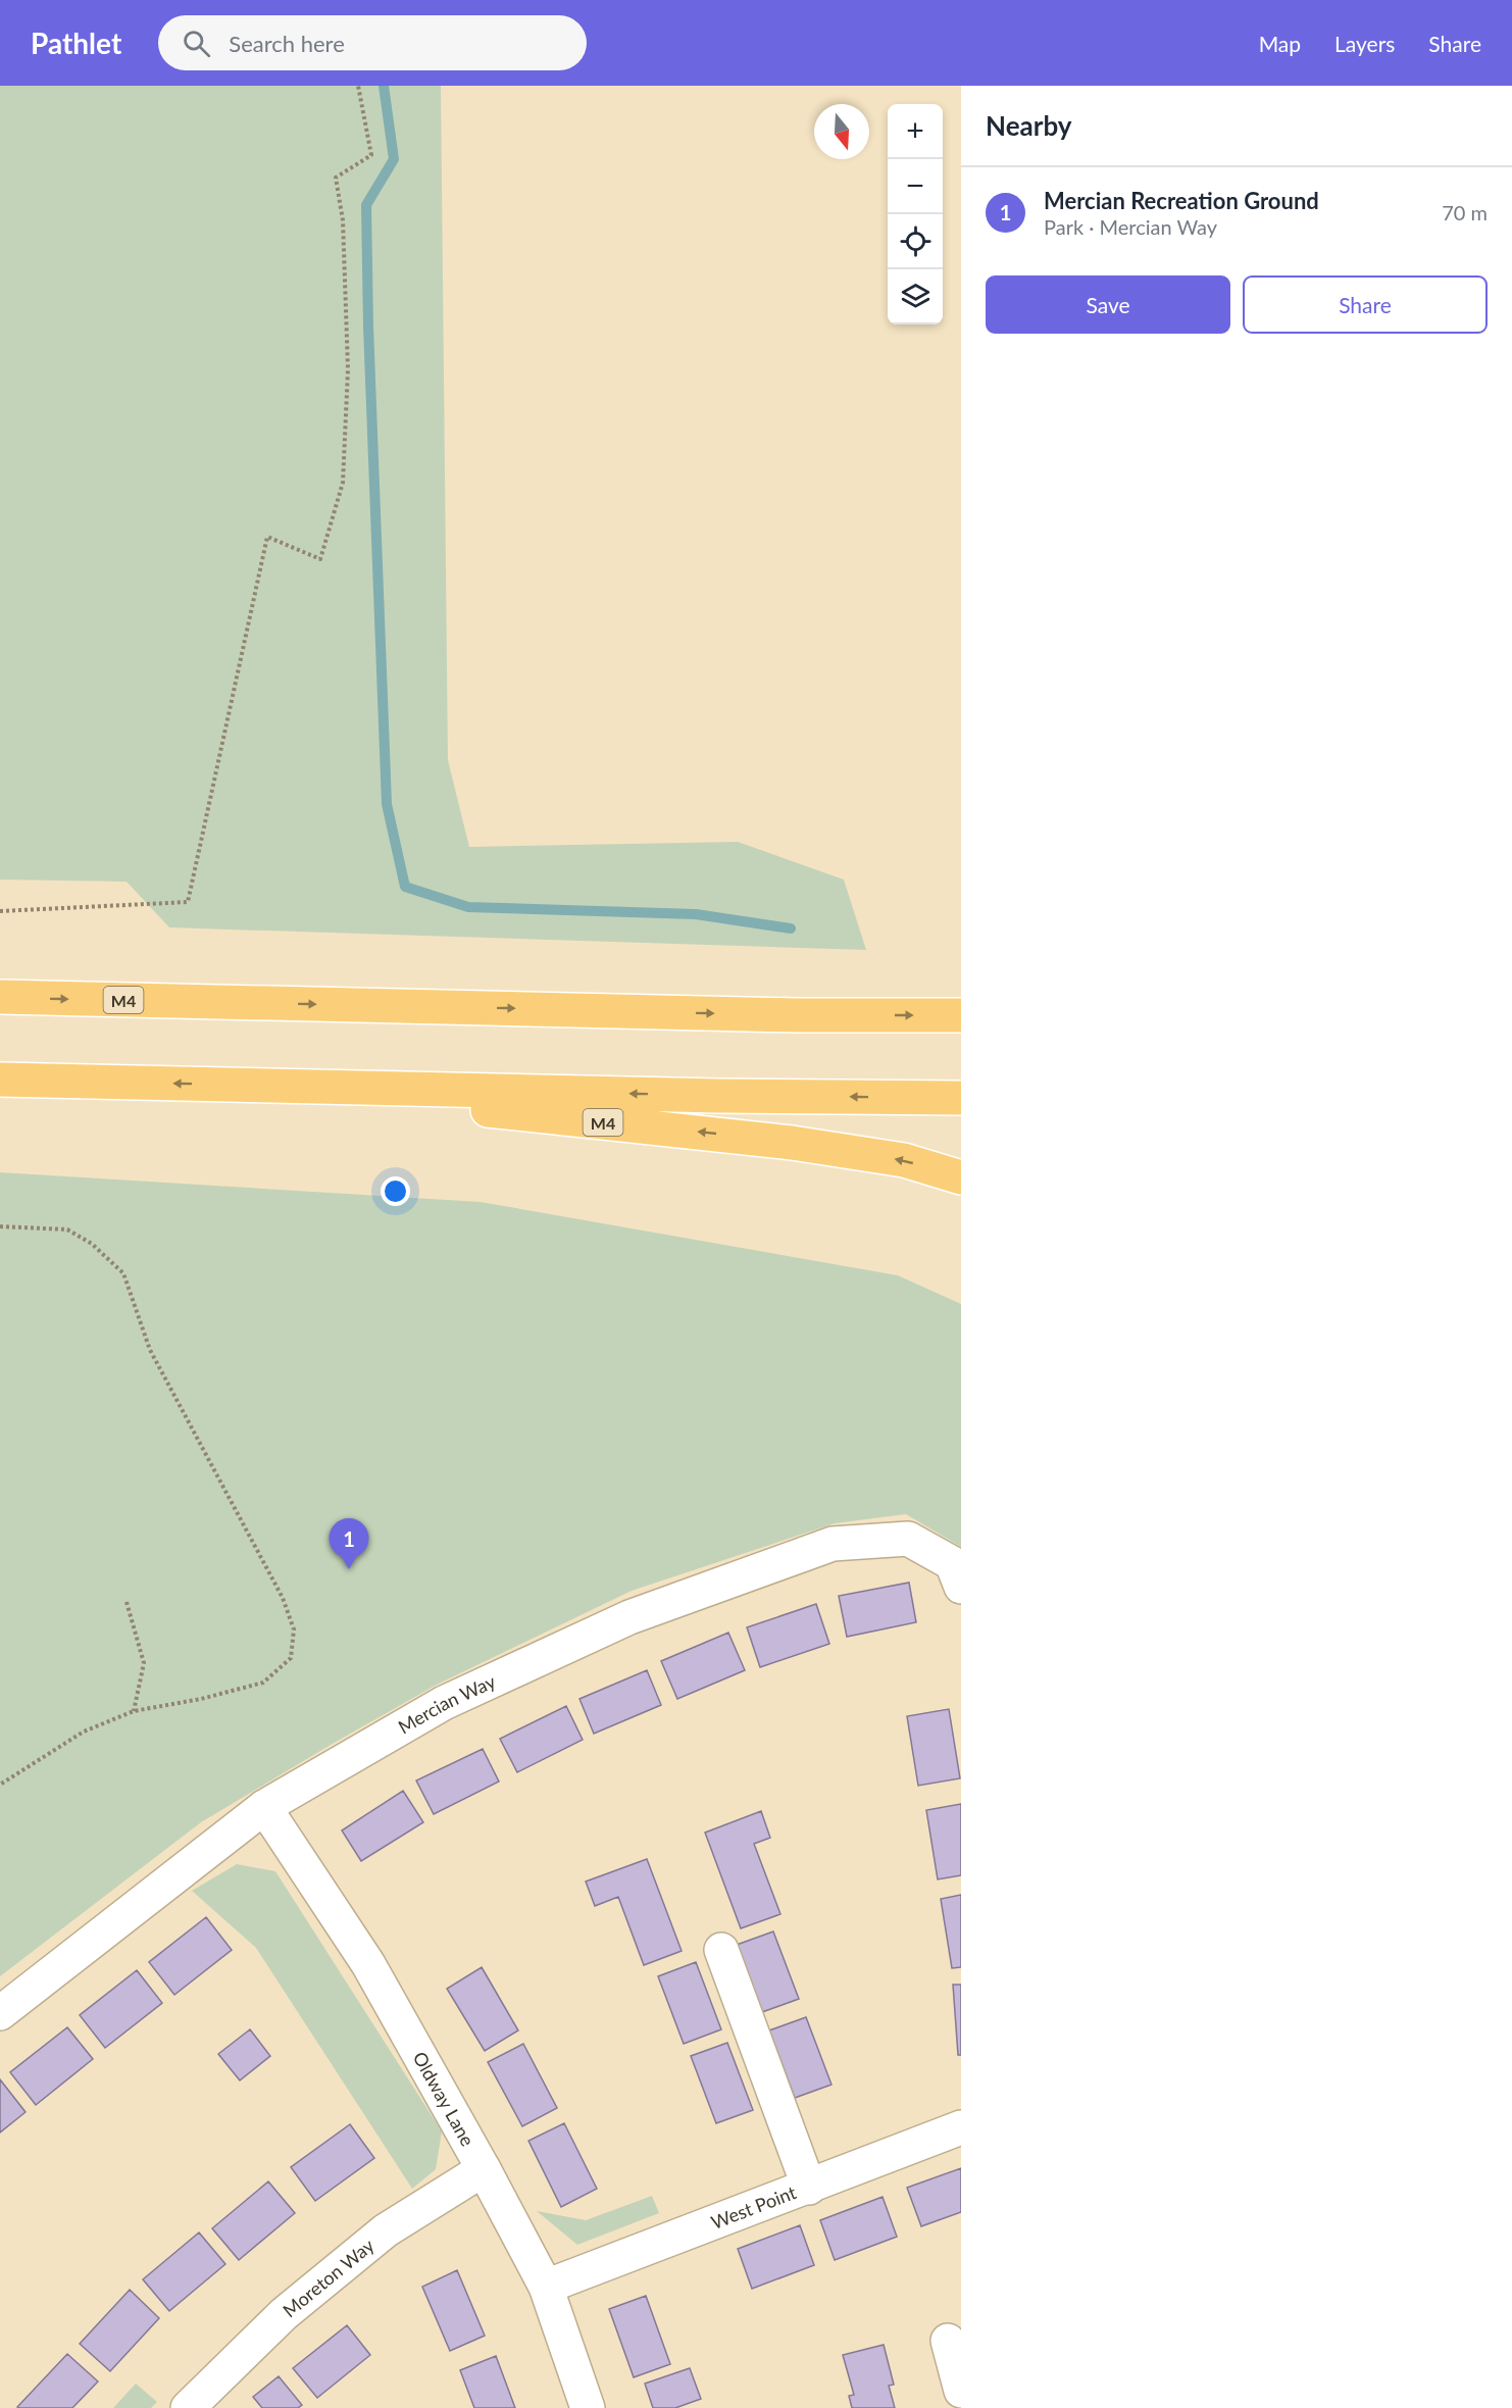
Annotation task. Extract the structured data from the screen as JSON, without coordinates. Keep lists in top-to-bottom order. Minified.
{"streets":{"highway":["M4"],"street":["Mercian Way","Oldway Lane","West Point","Moreton Way"]},"crossings":[["Mercian Way","Oldway Lane"],["Oldway Lane","West Point"],["Oldway Lane","Moreton Way"]],"north":"bottom","page":{"header":"Pathlet","search":"Search here","nav":["Map","Layers","Share"],"heading":"Nearby","map_buttons":["+","−"],"list":[{"mark":"1","name":"Mercian Recreation Ground","note":"Park · Mercian Way","value":"70 m"}],"buttons":["Save","Share"],"pins":"1"}}
